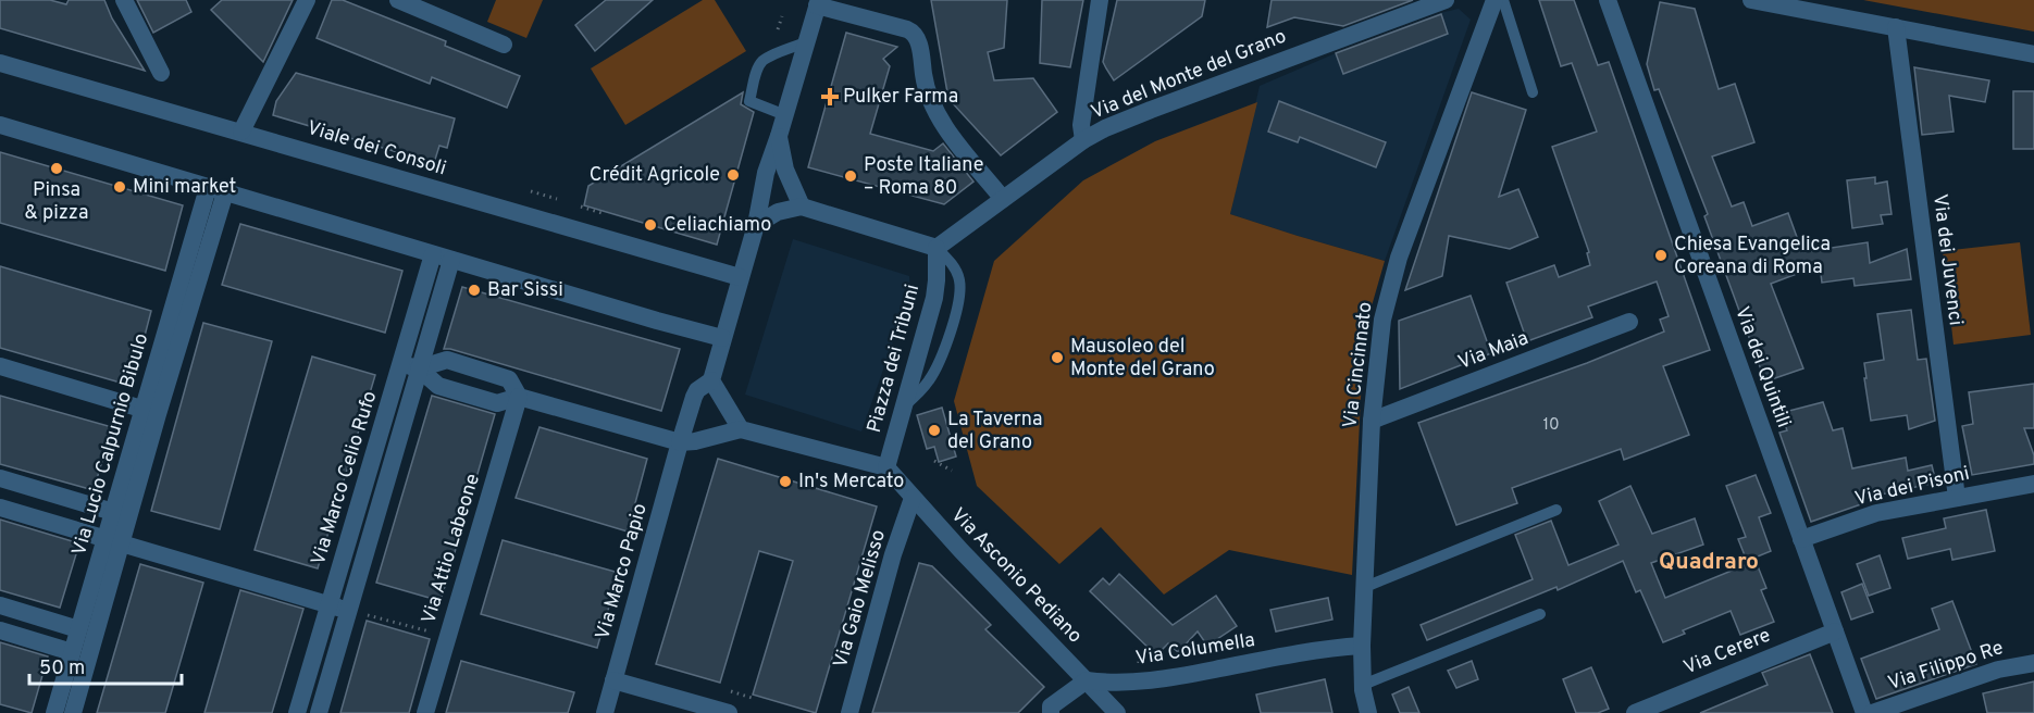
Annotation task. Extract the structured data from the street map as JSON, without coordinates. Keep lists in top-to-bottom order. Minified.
{"streets":{"street":["Via del Monte del Grano","Viale dei Consoli","Via dei Juvenci","Via Maia","Piazza dei Tribuni","Via Cincinnato","Via dei Quintili","Via Lucio Calpurnio Bibulo","Via Marco Celio Rufo","Via dei Pisoni","Via Attio Labeone","Via Marco Papio","Via Asconio Pediano","Via Gaio Melisso","Via Columella","Via Cerere","Via Filippo Re"]},"crossings":[["Via del Monte del Grano","Piazza dei Tribuni"],["Via dei Juvenci","Via dei Pisoni"],["Via Maia","Via Cincinnato"],["Piazza dei Tribuni","Via Asconio Pediano"],["Via Cincinnato","Via Columella"],["Via dei Quintili","Via dei Pisoni"],["Via dei Quintili","Via Cerere"],["Via Asconio Pediano","Via Gaio Melisso"],["Via Asconio Pediano","Via Columella"]],"districts":["Quadraro"],"places":{"health":["Pulker Farma"],"other":["Pinsa & pizza","Crédit Agricole","Poste Italiane – Roma 80","Mini market","Celiachiamo","Chiesa Evangelica Coreana di Roma","Bar Sissi","Mausoleo del Monte del Grano","La Taverna del Grano","In's Mercato"]},"house_numbers":["10"],"scale_bar":"50 m"}
